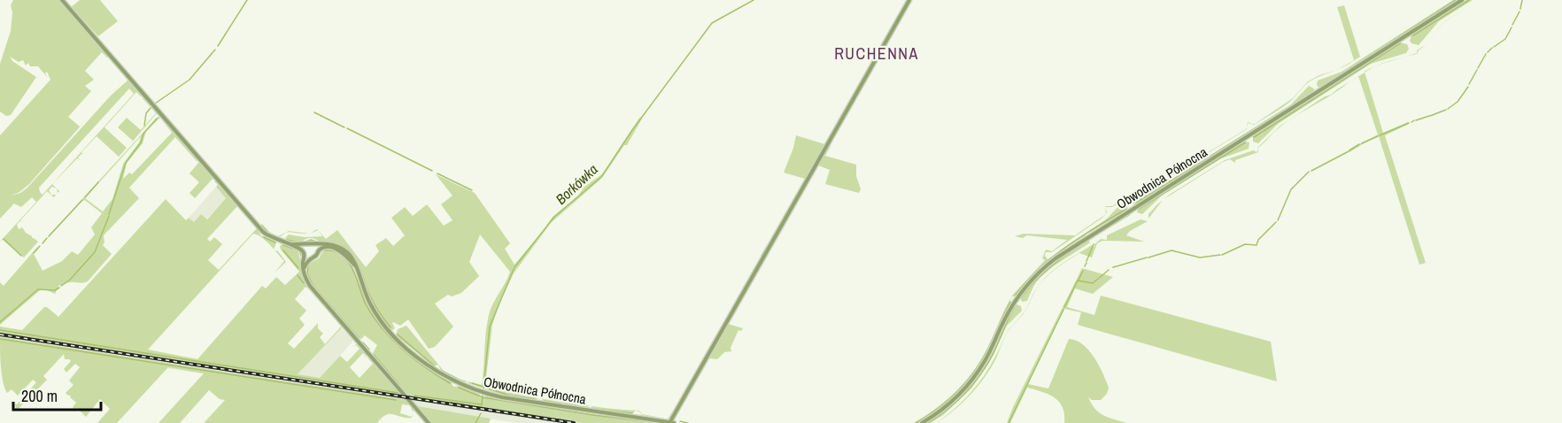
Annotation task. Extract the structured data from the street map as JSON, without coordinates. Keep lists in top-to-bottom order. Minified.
{"streets":{"street":["Obwodnica Północna"]},"districts":["RUCHENNA"],"water":["Borkówka"],"scale_bar":"200 m"}
